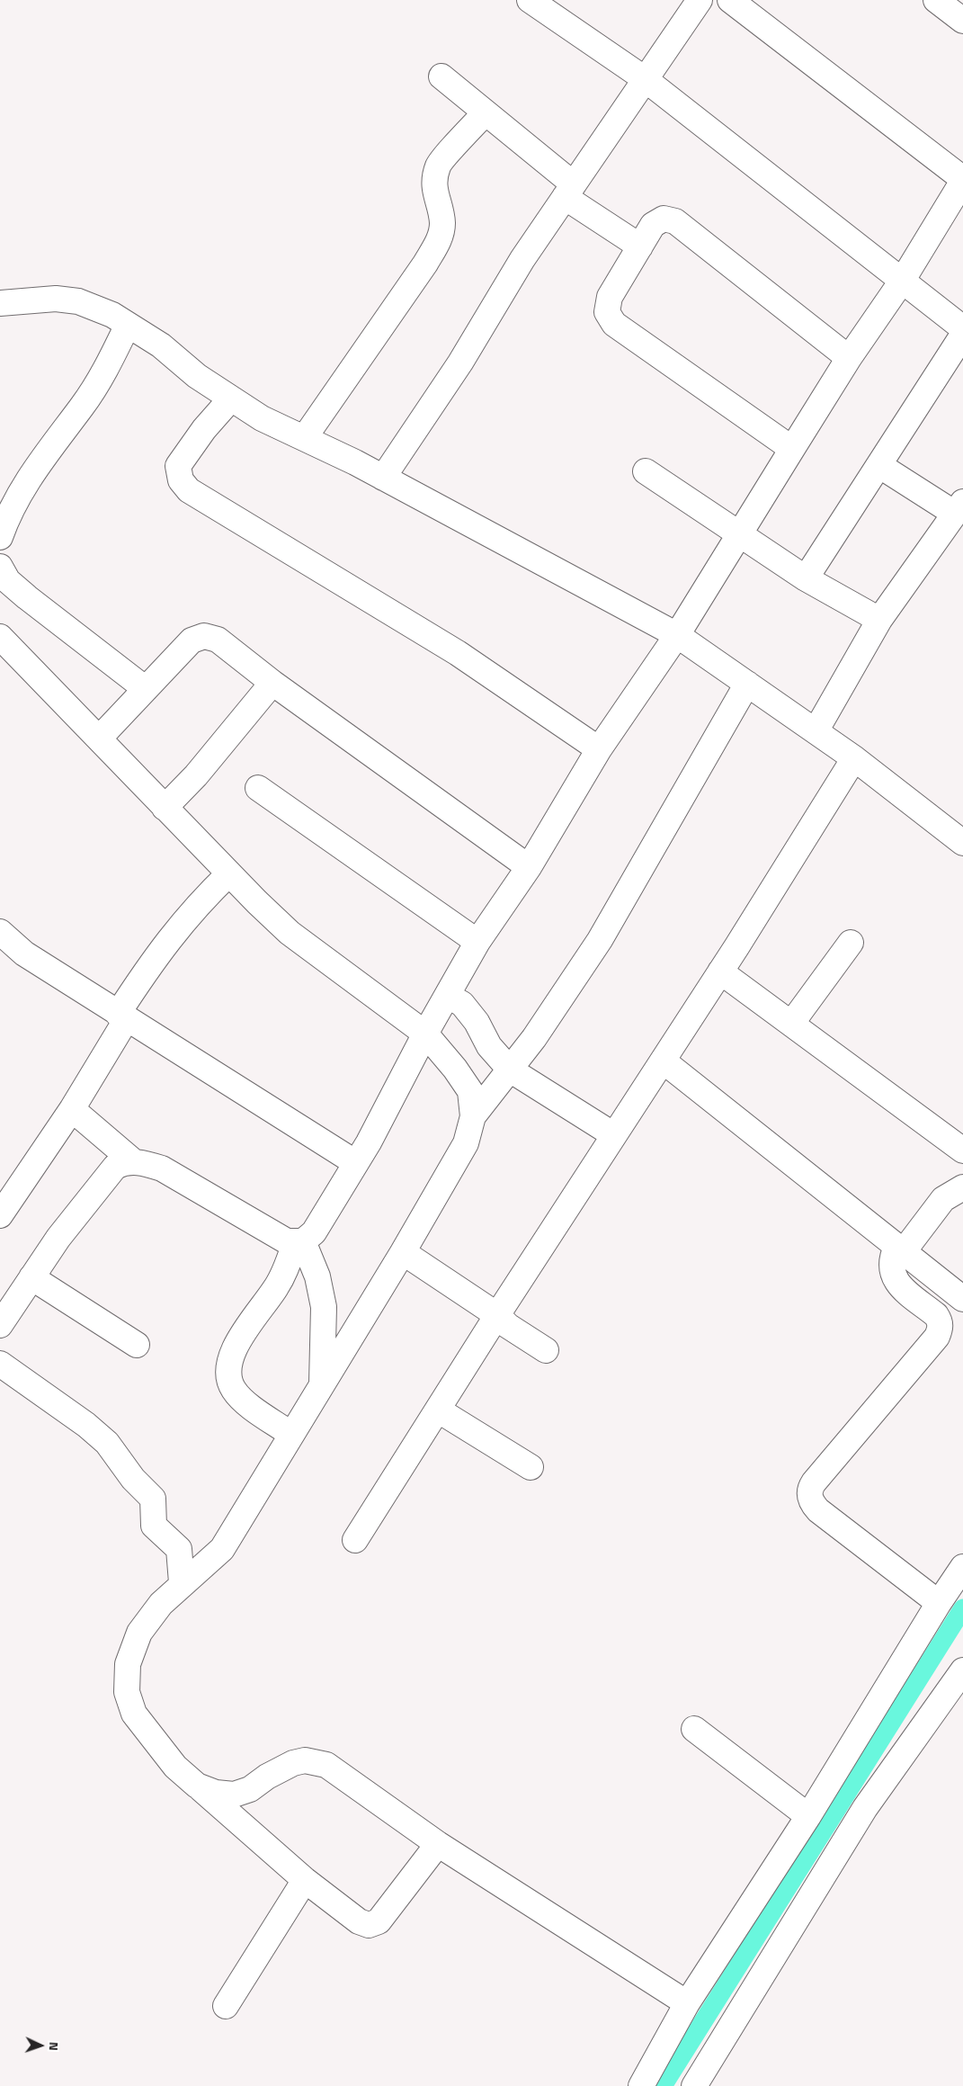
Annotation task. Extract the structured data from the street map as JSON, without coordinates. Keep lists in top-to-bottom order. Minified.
{"north":"right"}
